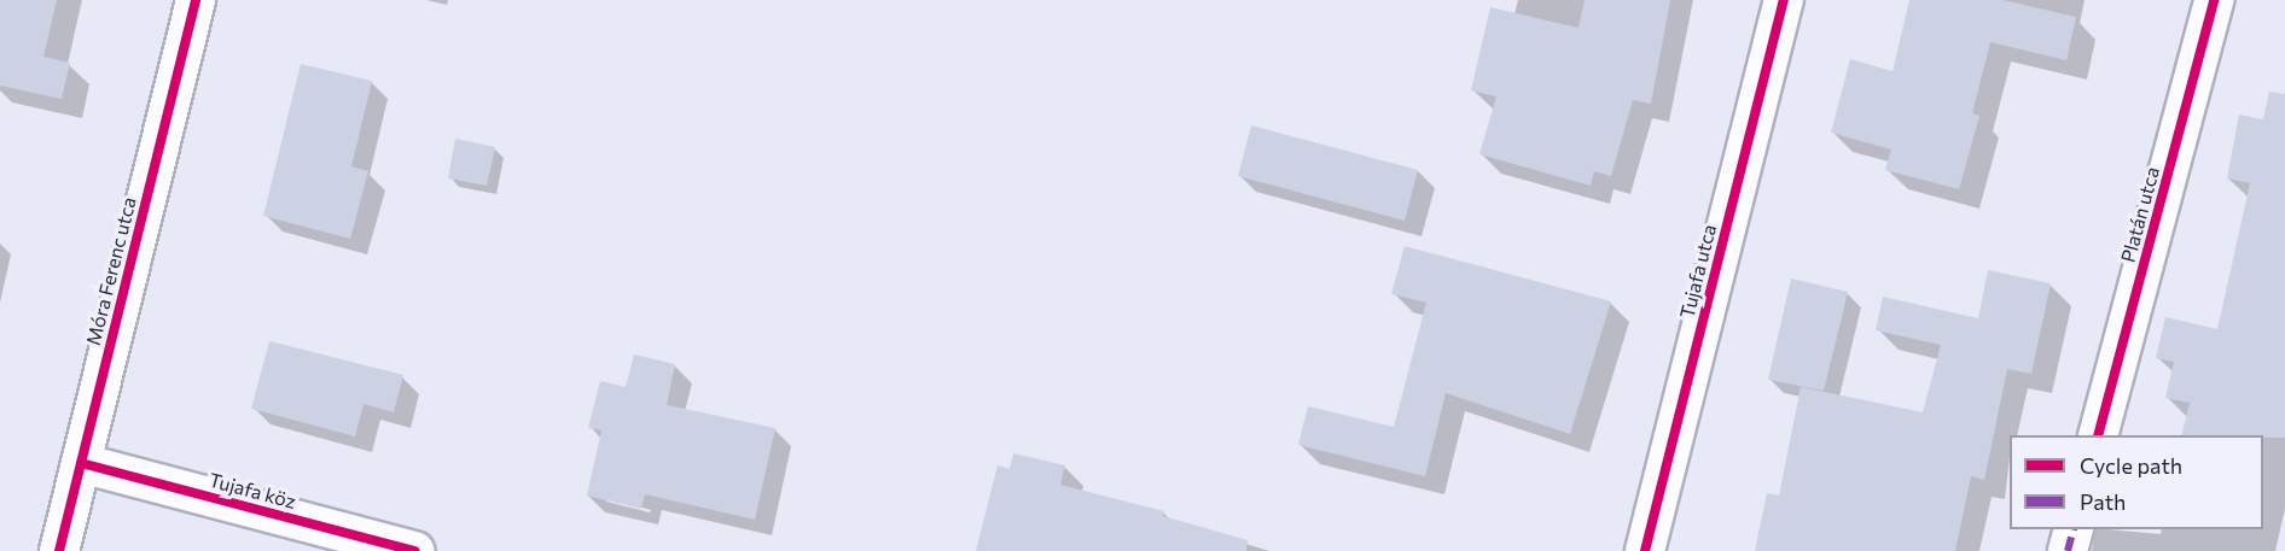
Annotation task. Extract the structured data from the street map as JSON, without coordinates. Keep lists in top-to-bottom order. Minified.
{"streets":{"street":["Platán utca","Móra Ferenc utca","Tujafa utca","Tujafa köz"]},"crossings":[["Móra Ferenc utca","Tujafa köz"]],"legend":["Cycle path","Path"]}
